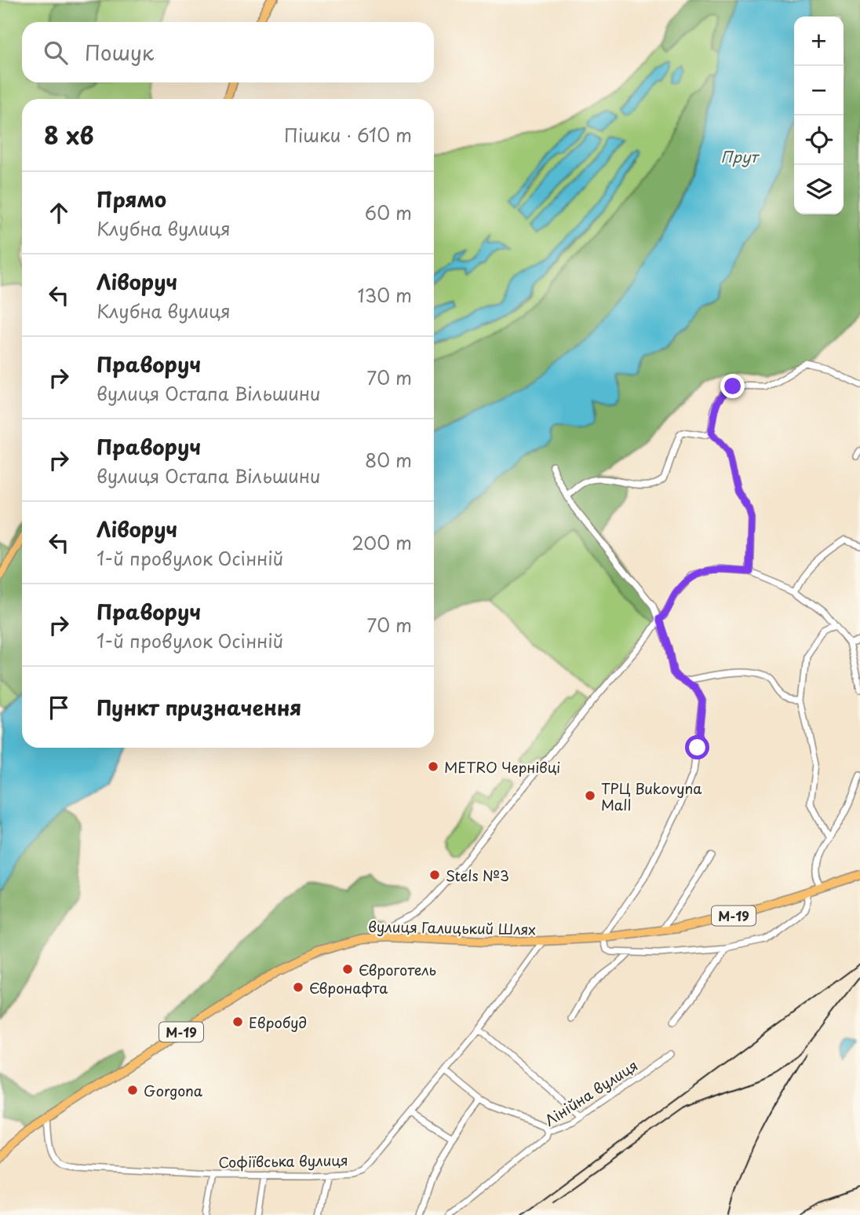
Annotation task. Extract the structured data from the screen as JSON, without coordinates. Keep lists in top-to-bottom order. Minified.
{"streets":{"highway":["М-19","вулиця Галицький Шлях"],"street":["Лінійна вулиця","Софіївська вулиця"]},"crossings":[["вулиця Галицький Шлях","Софіївська вулиця"]],"water":["Прут"],"places":["METRO Чернівці","ТРЦ Bukovyna Mall","Stels №3","Євроготель","Євронафта","Евробуд","Gorgona"],"page":{"map_buttons":["+","−"],"search":"Пошук","heading":["8 хв","Пішки · 610 m"],"list":[["Прямо","Клубна вулиця","60 m"],["Ліворуч","Клубна вулиця","130 m"],["Праворуч","вулиця Остапа Вільшини","70 m"],["Праворуч","вулиця Остапа Вільшини","80 m"],["Ліворуч","1-й провулок Осінній","200 m"],["Праворуч","1-й провулок Осінній","70 m"],"Пункт призначення"]}}
